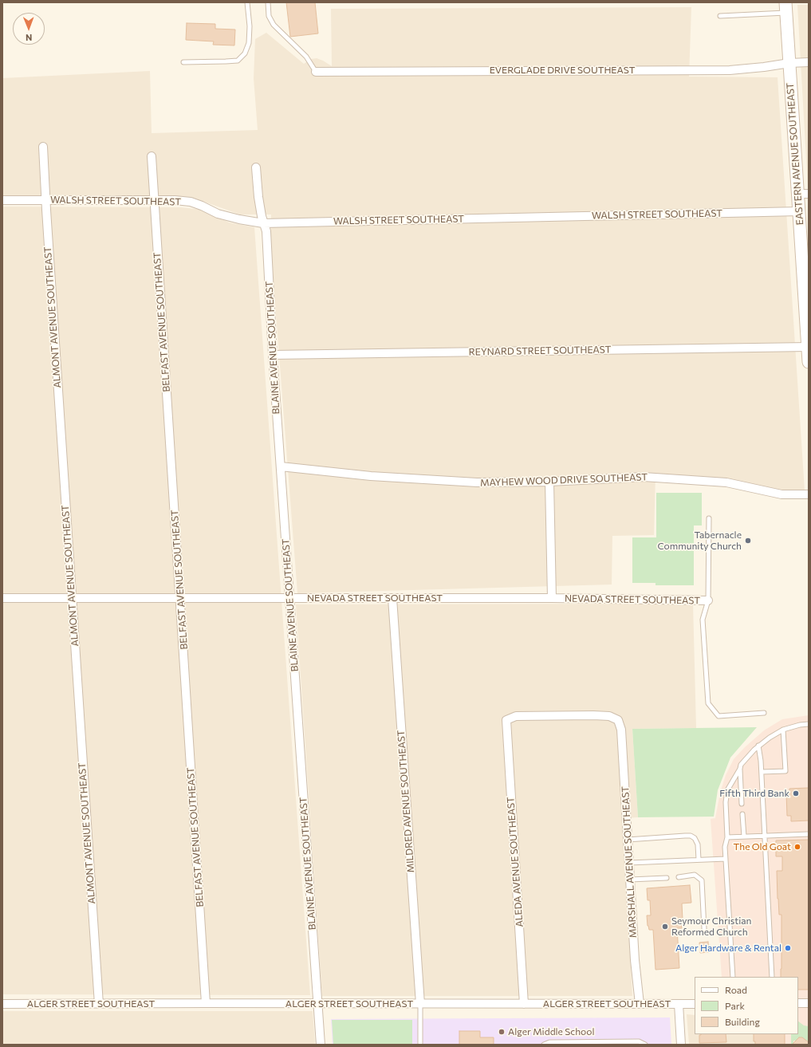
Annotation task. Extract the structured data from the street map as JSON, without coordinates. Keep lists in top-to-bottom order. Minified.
{"streets":{"main road":["EASTERN AVENUE SOUTHEAST"],"street":["EVERGLADE DRIVE SOUTHEAST","WALSH STREET SOUTHEAST","ALMONT AVENUE SOUTHEAST","BELFAST AVENUE SOUTHEAST","BLAINE AVENUE SOUTHEAST","REYNARD STREET SOUTHEAST","MAYHEW WOOD DRIVE SOUTHEAST","NEVADA STREET SOUTHEAST","MILDRED AVENUE SOUTHEAST","ALEDA AVENUE SOUTHEAST","MARSHALL AVENUE SOUTHEAST","ALGER STREET SOUTHEAST"]},"crossings":[["EVERGLADE DRIVE SOUTHEAST","EASTERN AVENUE SOUTHEAST"],["EASTERN AVENUE SOUTHEAST","WALSH STREET SOUTHEAST"],["EASTERN AVENUE SOUTHEAST","REYNARD STREET SOUTHEAST"],["WALSH STREET SOUTHEAST","ALMONT AVENUE SOUTHEAST"],["WALSH STREET SOUTHEAST","BELFAST AVENUE SOUTHEAST"],["WALSH STREET SOUTHEAST","BLAINE AVENUE SOUTHEAST"],["ALMONT AVENUE SOUTHEAST","NEVADA STREET SOUTHEAST"],["ALMONT AVENUE SOUTHEAST","ALGER STREET SOUTHEAST"],["BELFAST AVENUE SOUTHEAST","NEVADA STREET SOUTHEAST"],["BELFAST AVENUE SOUTHEAST","ALGER STREET SOUTHEAST"],["BLAINE AVENUE SOUTHEAST","REYNARD STREET SOUTHEAST"],["BLAINE AVENUE SOUTHEAST","MAYHEW WOOD DRIVE SOUTHEAST"],["BLAINE AVENUE SOUTHEAST","NEVADA STREET SOUTHEAST"],["BLAINE AVENUE SOUTHEAST","ALGER STREET SOUTHEAST"],["NEVADA STREET SOUTHEAST","MILDRED AVENUE SOUTHEAST"],["MILDRED AVENUE SOUTHEAST","ALGER STREET SOUTHEAST"],["ALEDA AVENUE SOUTHEAST","MARSHALL AVENUE SOUTHEAST"],["ALEDA AVENUE SOUTHEAST","ALGER STREET SOUTHEAST"],["MARSHALL AVENUE SOUTHEAST","ALGER STREET SOUTHEAST"]],"places":["Tabernacle Community Church","Fifth Third Bank","The Old Goat","Seymour Christian Reformed Church","Alger Hardware & Rental","Alger Middle School"],"legend":["Road","Park","Building"],"north":"bottom"}
